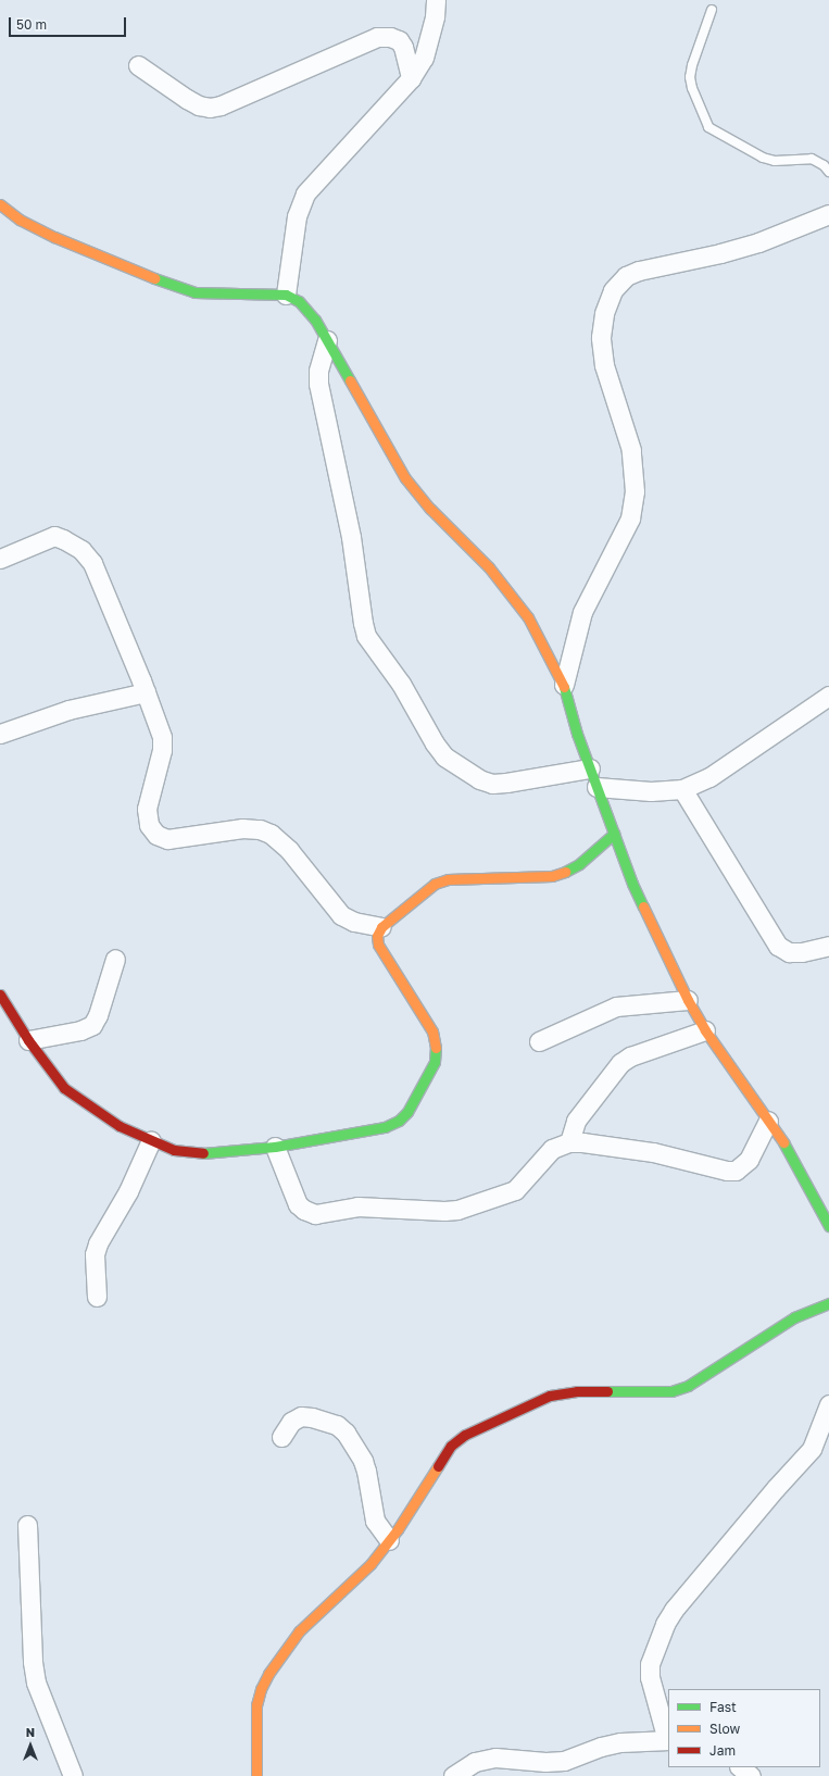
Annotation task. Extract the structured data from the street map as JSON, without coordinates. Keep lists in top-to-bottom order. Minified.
{"legend":["Fast","Slow","Jam"],"scale_bar":"50 m","north":"top"}
